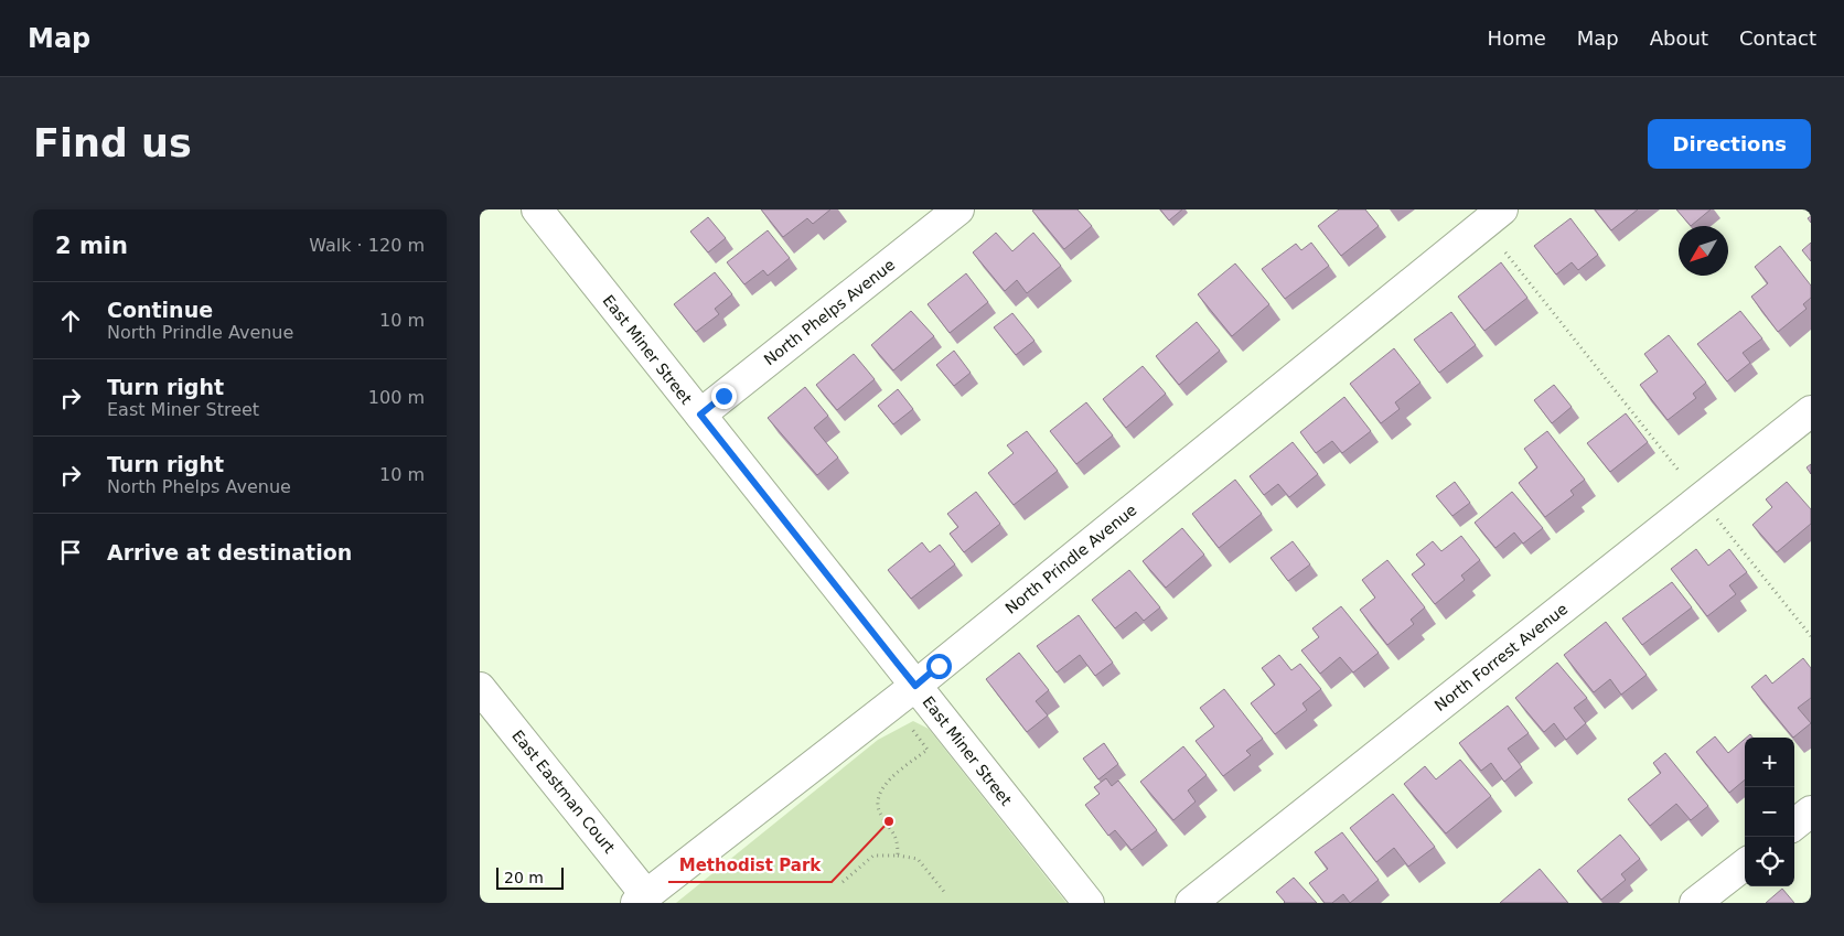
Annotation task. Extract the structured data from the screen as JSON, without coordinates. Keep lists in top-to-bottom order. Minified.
{"streets":{"street":["North Phelps Avenue","East Miner Street","North Prindle Avenue","North Forrest Avenue","East Eastman Court"]},"crossings":[["North Phelps Avenue","East Miner Street"],["East Miner Street","North Prindle Avenue"],["North Prindle Avenue","East Eastman Court"]],"places":["Methodist Park"],"scale_bar":"20 m","north":"bottom left","page":{"header":"Map","nav":["Home","Map","About","Contact"],"buttons":"Directions","title":"Find us","heading":["2 min","Walk · 120 m"],"list":[["Continue","North Prindle Avenue","10 m"],["Turn right","East Miner Street","100 m"],["Turn right","North Phelps Avenue","10 m"],"Arrive at destination"],"map_buttons":["+","−"],"scale":"20 m"}}
